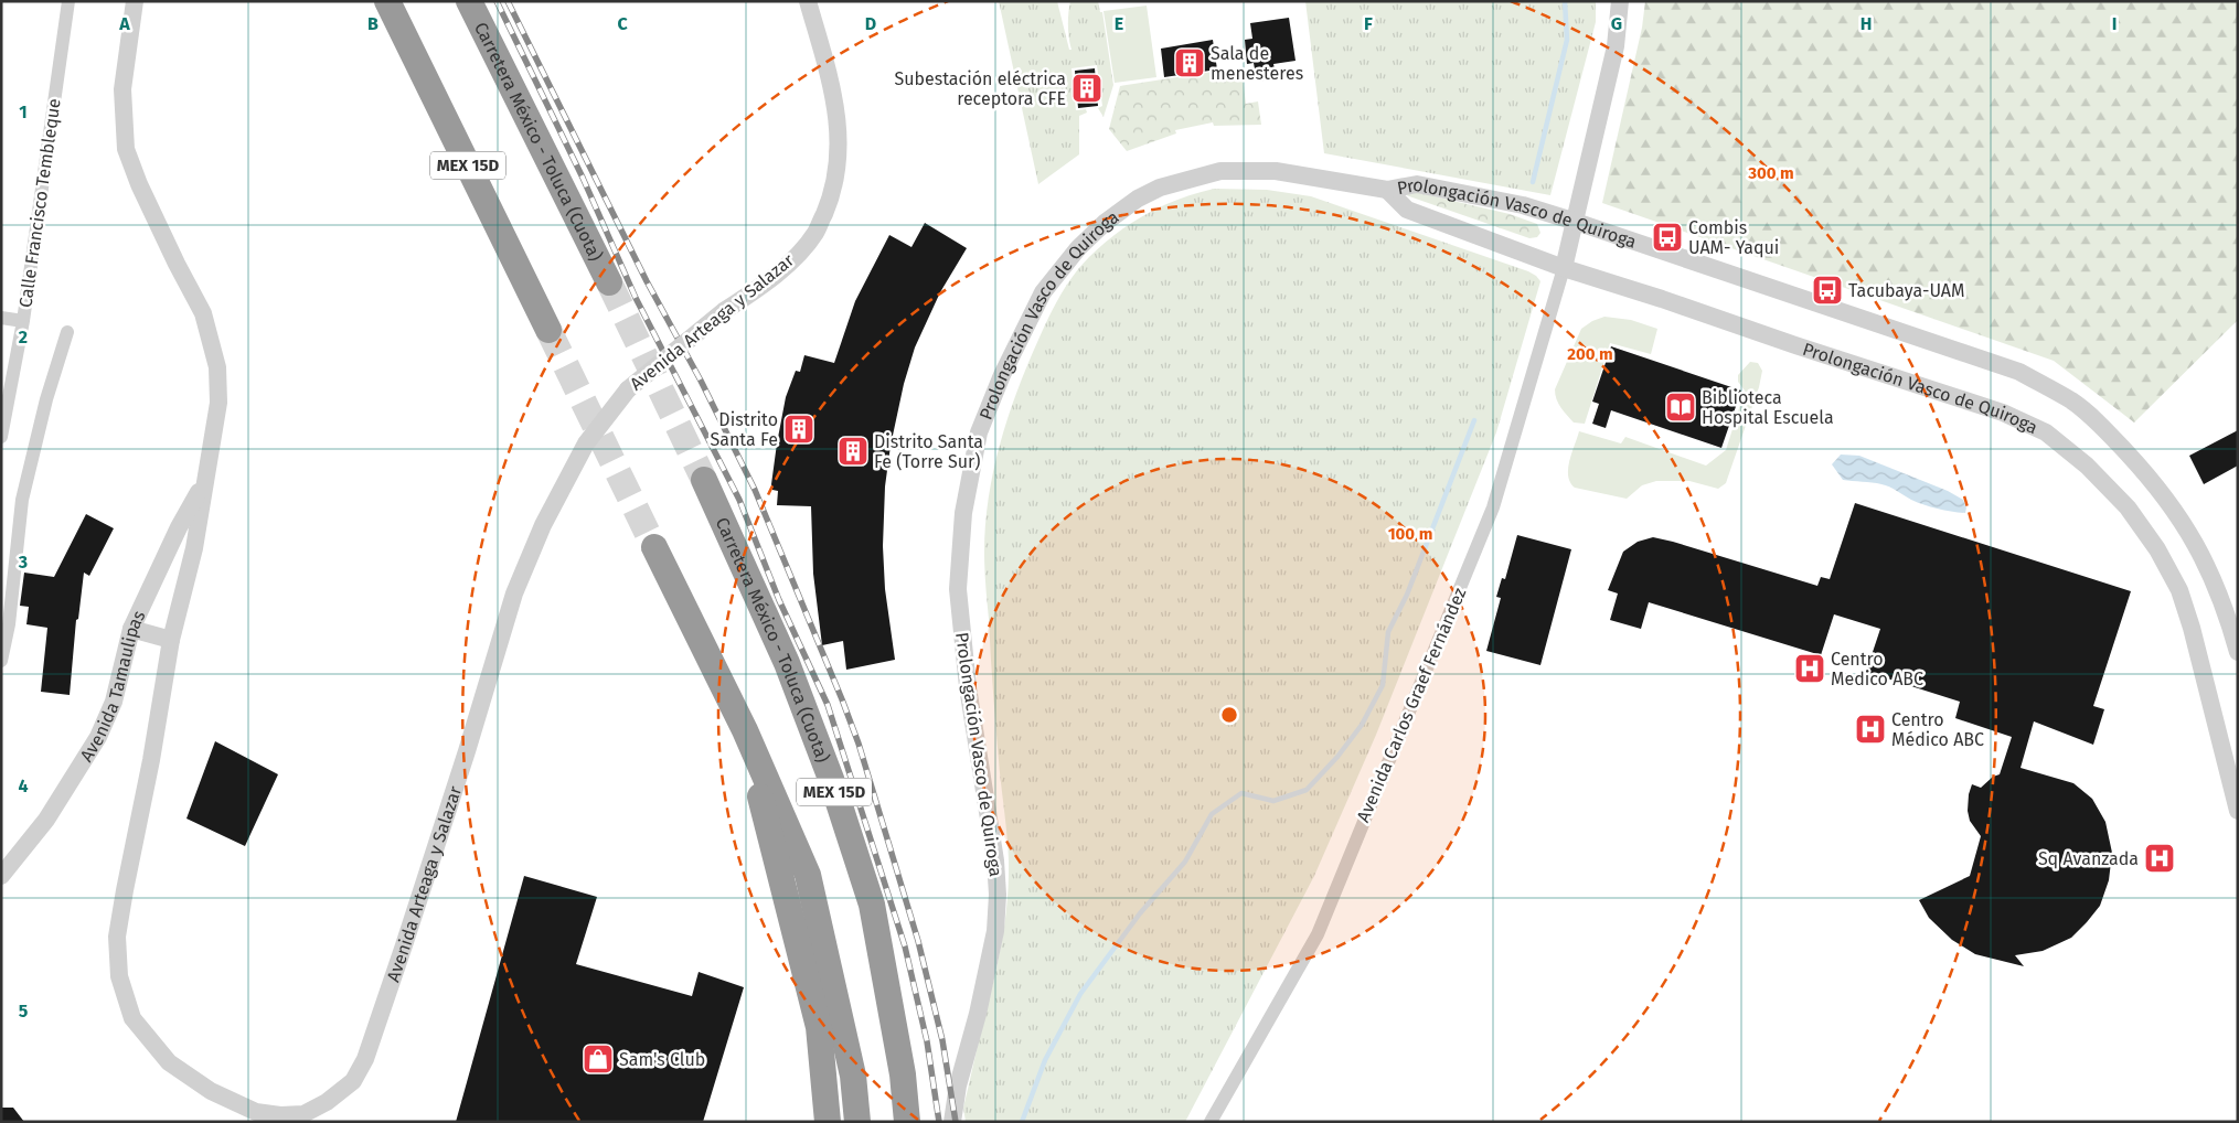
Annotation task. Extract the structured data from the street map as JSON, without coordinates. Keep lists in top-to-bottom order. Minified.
{"streets":{"highway":["Carretera México - Toluca (Cuota)","MEX 15D"],"street":["Calle Francisco Tembleque","Prolongación Vasco de Quiroga","Avenida Arteaga y Salazar","Avenida Tamaulipas","Avenida Carlos Graef Fernández"]},"crossings":[["Prolongación Vasco de Quiroga","Avenida Carlos Graef Fernández"],["Avenida Arteaga y Salazar","Avenida Tamaulipas"]],"places":{"building":["Sala de menesteres","Subestación eléctrica receptora CFE","Distrito Santa Fe","Distrito Santa Fe (Torre Sur)"],"bus stop":["Combis UAM- Yaqui","Tacubaya-UAM"],"library":["Biblioteca Hospital Escuela"],"hospital":["Centro Medico ABC","Centro Médico ABC","Sq Avanzada"],"shop":["Sam's Club"]},"grid":{"columns":["A","B","C","D","E","F","G","H","I"],"rows":["1","2","3","4","5"]},"rings":["300 m","200 m","100 m"]}
